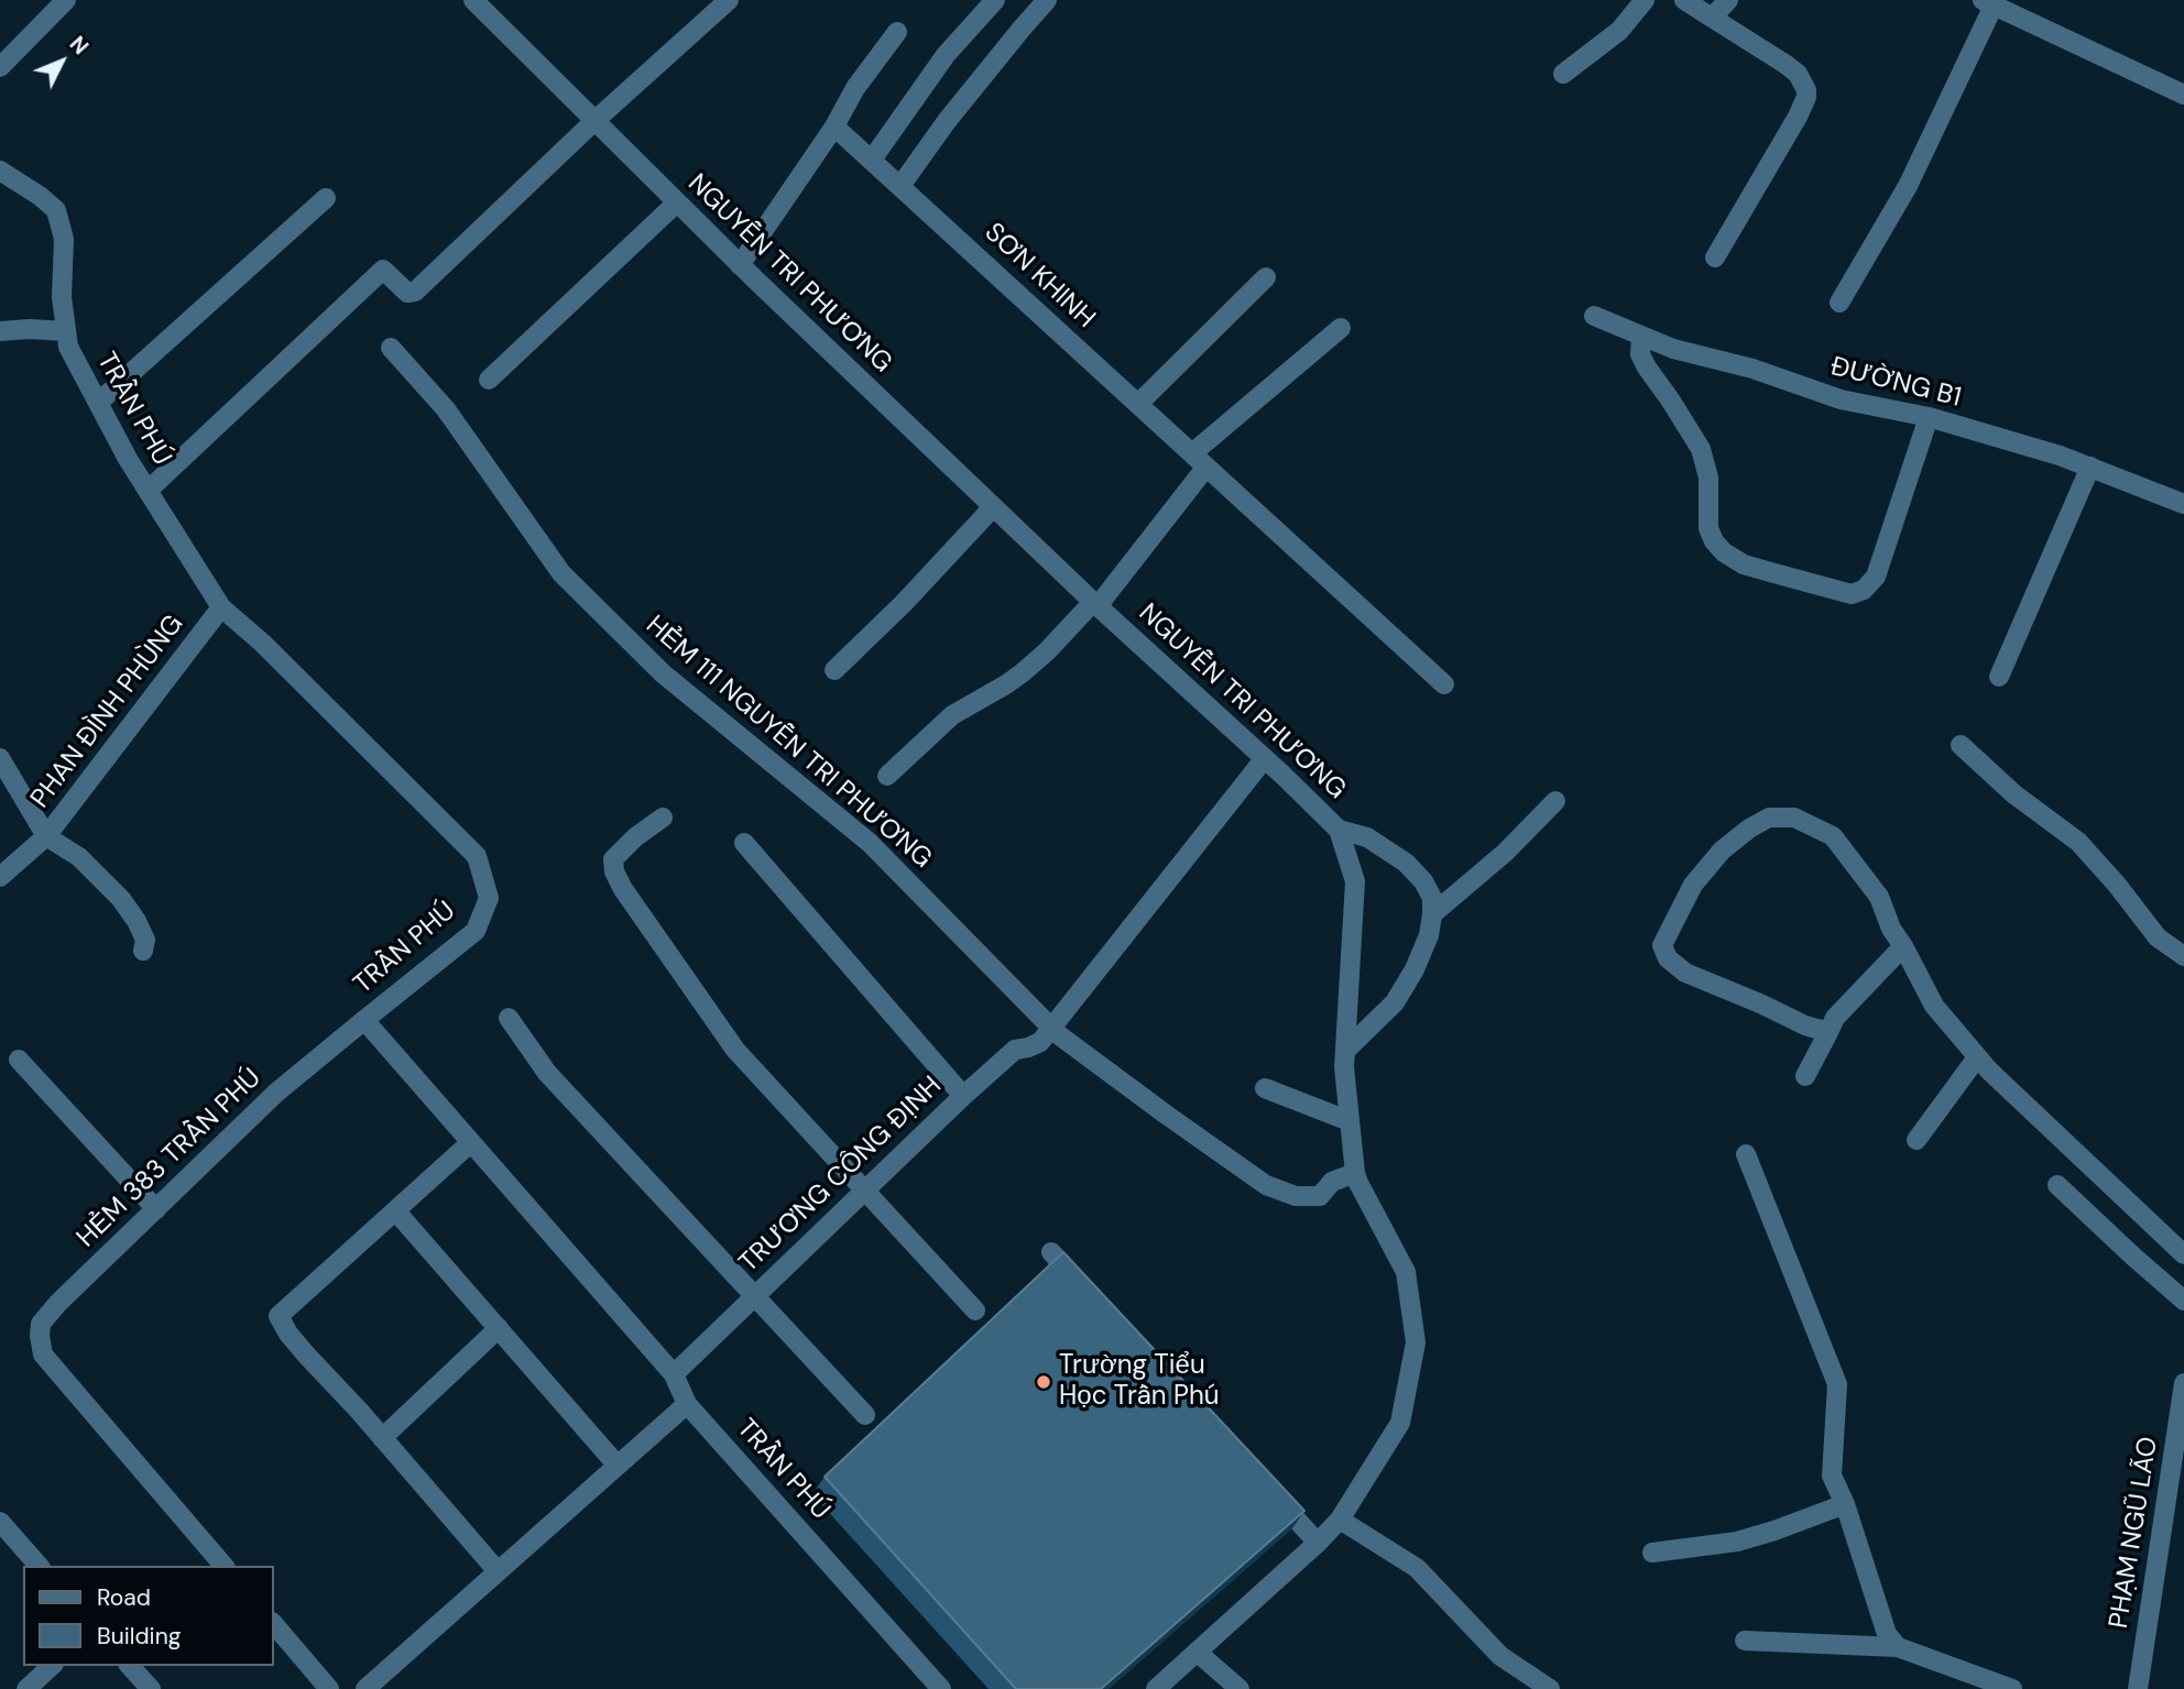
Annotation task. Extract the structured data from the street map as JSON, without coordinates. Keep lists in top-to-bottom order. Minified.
{"streets":{"street":["NGUYỄN TRI PHƯƠNG","SƠN KHINH","ĐƯỜNG B1","TRẦN PHÚ","PHAN ĐÌNH PHÙNG","HẺM 111 NGUYỄN TRI PHƯƠNG","HẺM 383 TRẦN PHÚ","TRƯƠNG CÔNG ĐỊNH","PHẠM NGŨ LÃO"]},"crossings":[["NGUYỄN TRI PHƯƠNG","HẺM 111 NGUYỄN TRI PHƯƠNG"],["NGUYỄN TRI PHƯƠNG","TRƯƠNG CÔNG ĐỊNH"],["TRẦN PHÚ","PHAN ĐÌNH PHÙNG"],["TRẦN PHÚ","HẺM 383 TRẦN PHÚ"],["TRẦN PHÚ","TRƯƠNG CÔNG ĐỊNH"],["HẺM 111 NGUYỄN TRI PHƯƠNG","TRƯƠNG CÔNG ĐỊNH"]],"places":["Trường Tiểu Học Trần Phú"],"legend":["Road","Building"],"north":"top right"}
